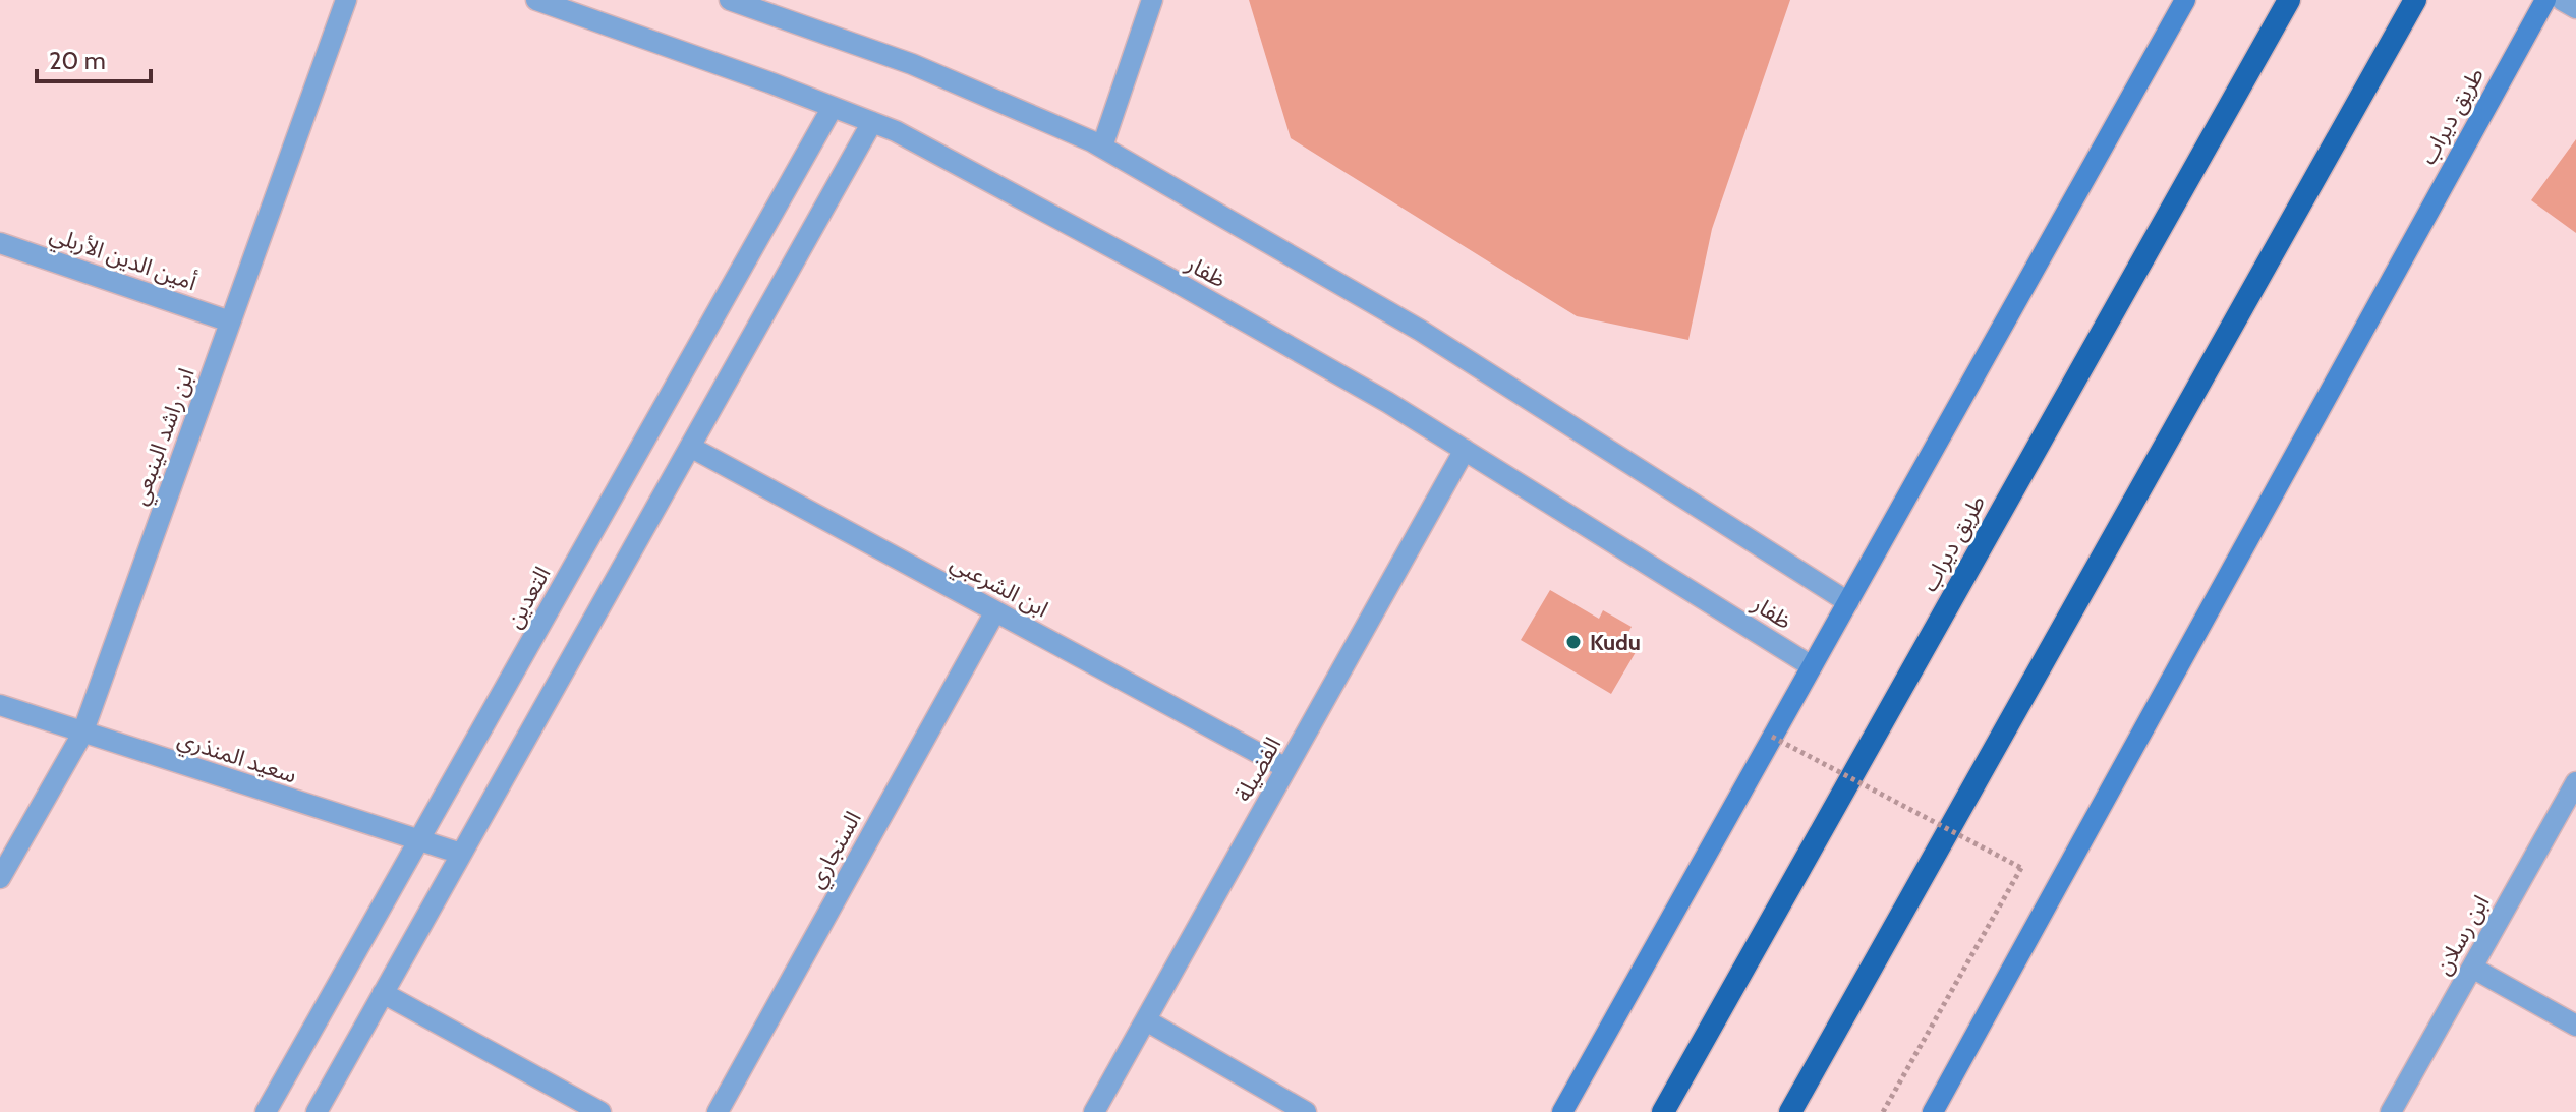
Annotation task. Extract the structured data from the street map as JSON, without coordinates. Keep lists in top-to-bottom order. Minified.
{"streets":{"highway":["طريق ديراب"],"street":["أمين الدين الأربلي","ظفار","ابن راشد الينبعي","ابن الشرعبي","التعدين","سعيد المنذري","الفضيلة","السنجاري","ابن رسلان"]},"crossings":[["أمين الدين الأربلي","ابن راشد الينبعي"],["ظفار","التعدين"],["ظفار","الفضيلة"],["ابن راشد الينبعي","سعيد المنذري"],["ابن الشرعبي","الفضيلة"],["ابن الشرعبي","السنجاري"],["التعدين","سعيد المنذري"]],"places":["Kudu"],"scale_bar":"20 m"}
